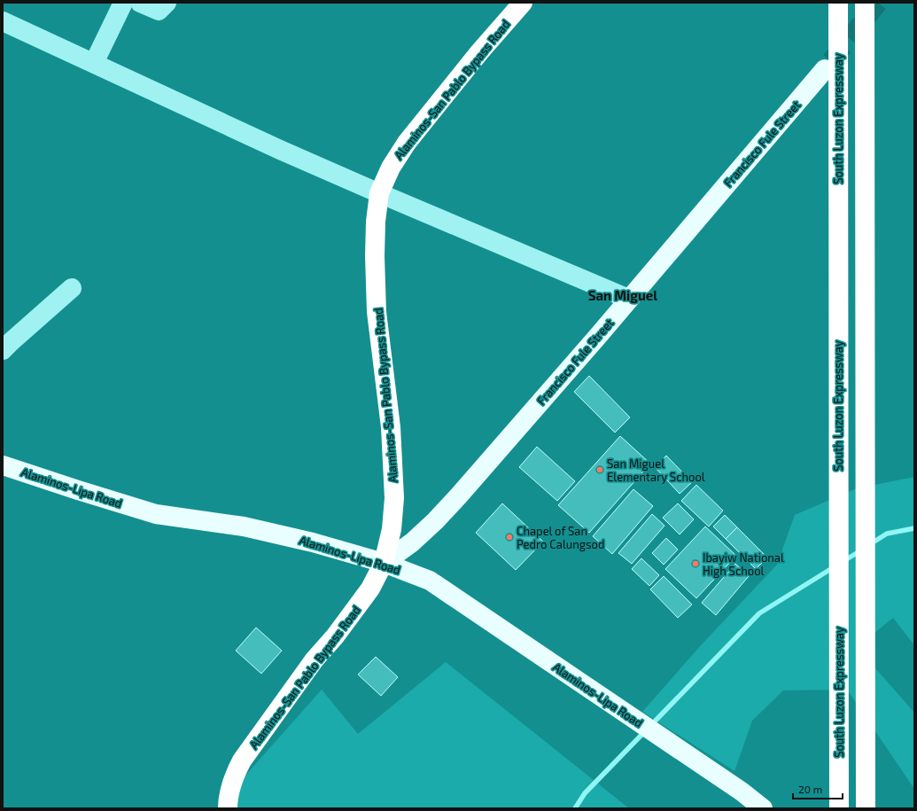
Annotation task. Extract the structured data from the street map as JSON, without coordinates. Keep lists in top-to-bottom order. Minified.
{"streets":{"highway":["Alaminos-San Pablo Bypass Road","South Luzon Expressway"],"main road":["Francisco Fule Street","Alaminos-Lipa Road"]},"crossings":[["Alaminos-San Pablo Bypass Road","Francisco Fule Street"],["Alaminos-San Pablo Bypass Road","Alaminos-Lipa Road"],["Francisco Fule Street","Alaminos-Lipa Road"]],"districts":["San Miguel"],"places":["San Miguel Elementary School","Chapel of San Pedro Calungsod","Ibayiw National High School"],"scale_bar":"20 m"}
